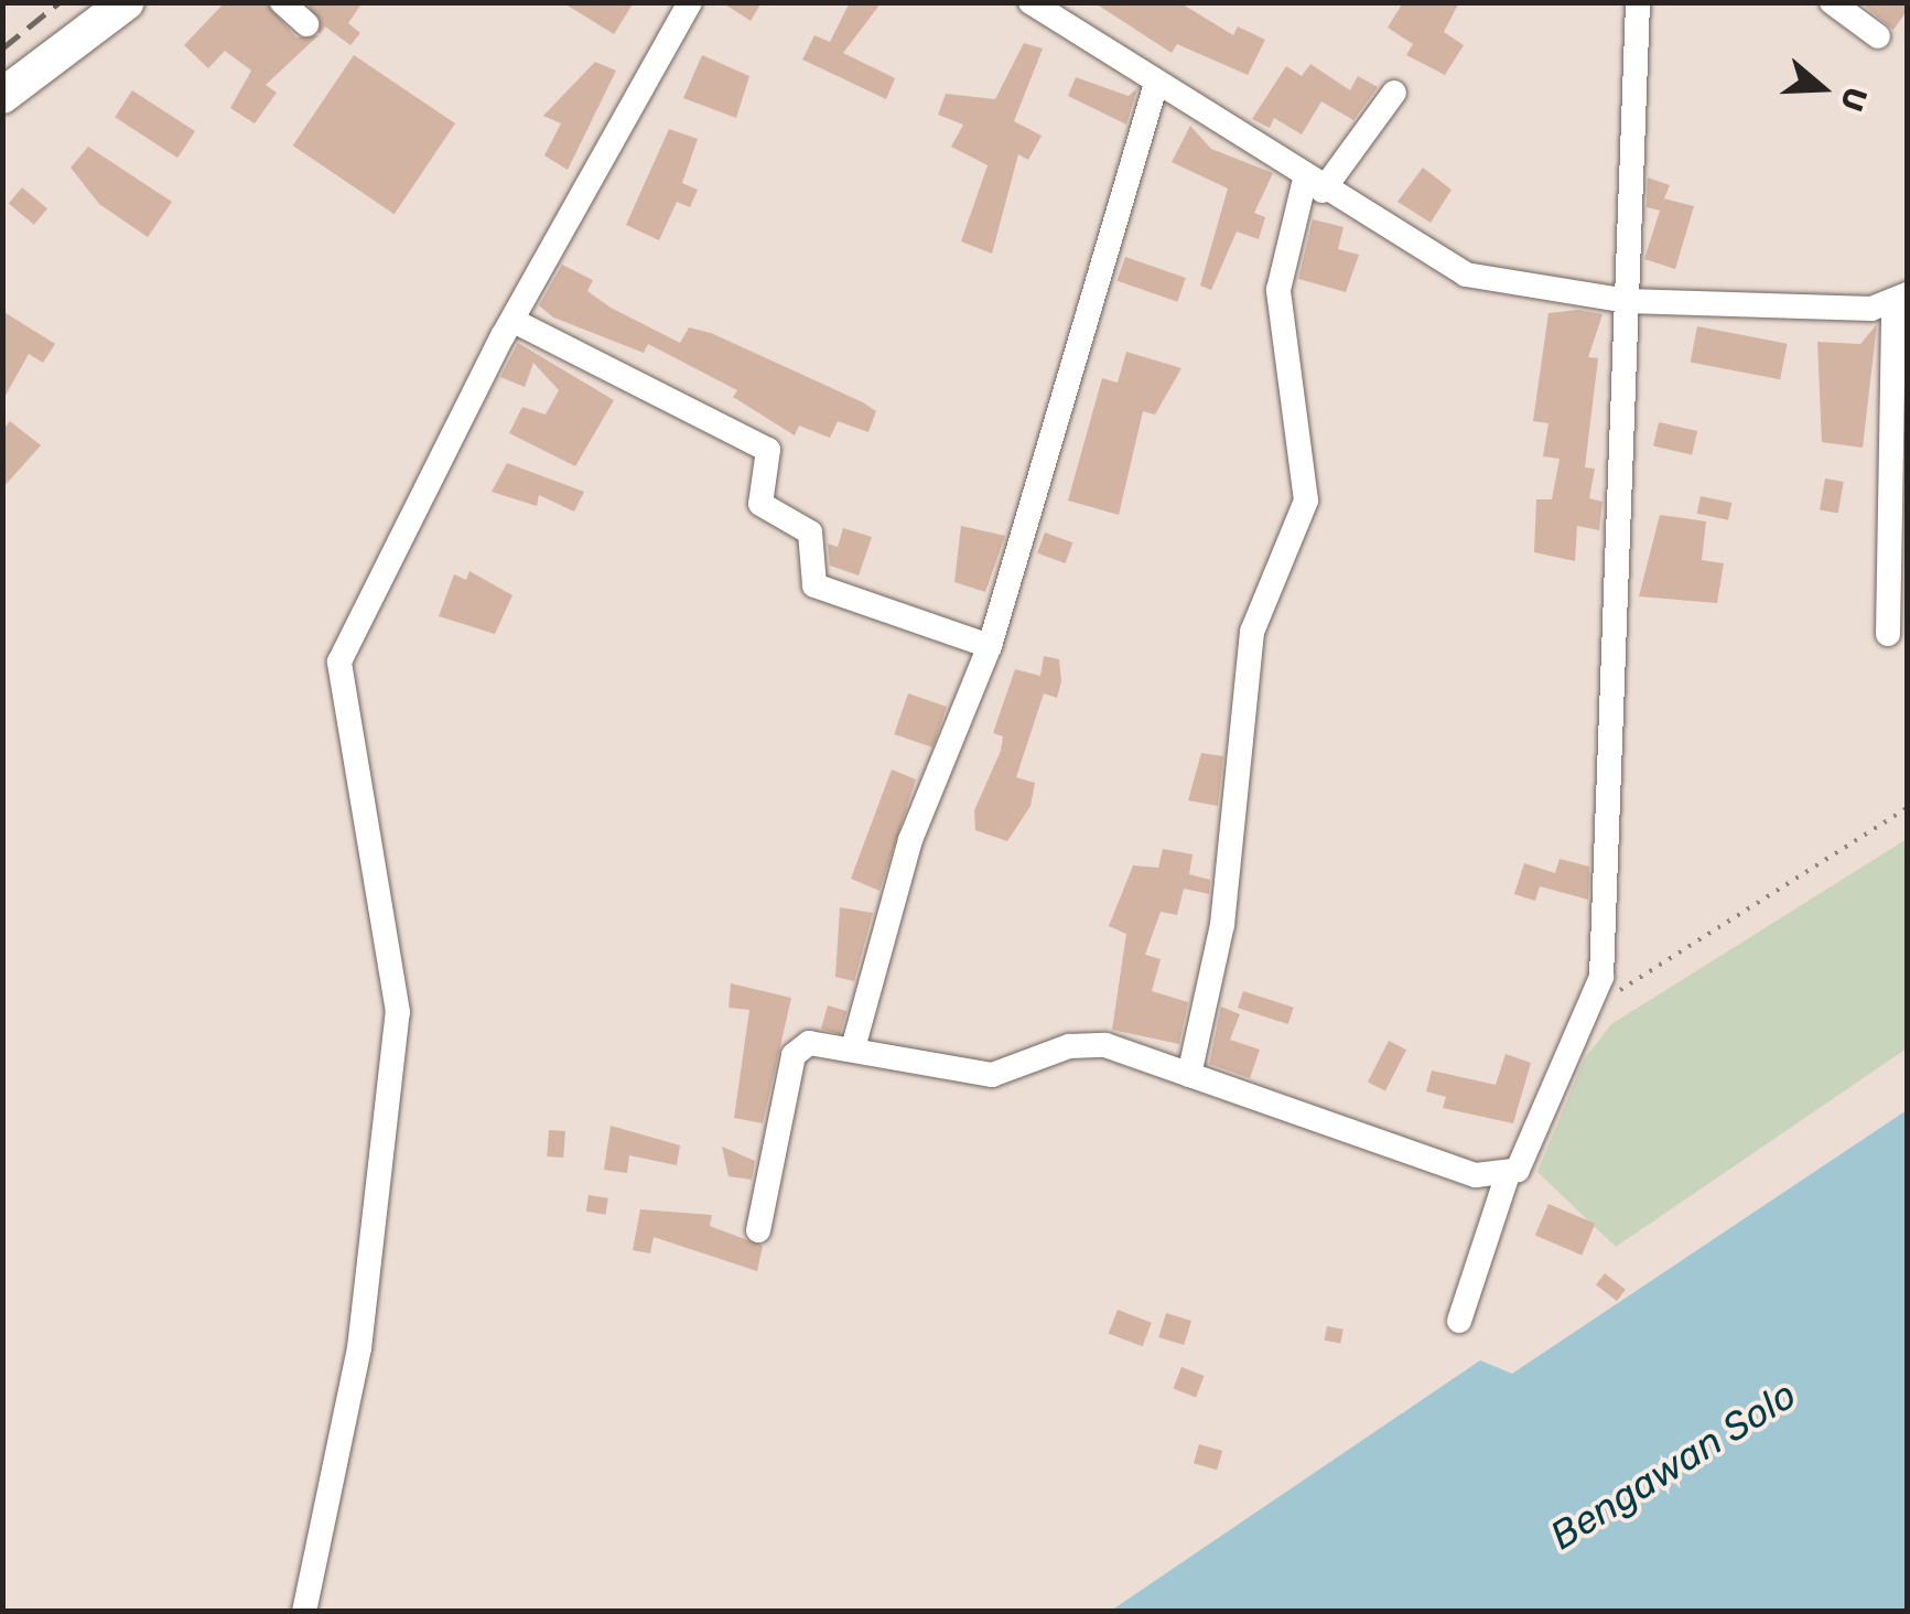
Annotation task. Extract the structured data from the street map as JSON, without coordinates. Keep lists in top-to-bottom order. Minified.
{"water":["Bengawan Solo"],"north":"right"}
